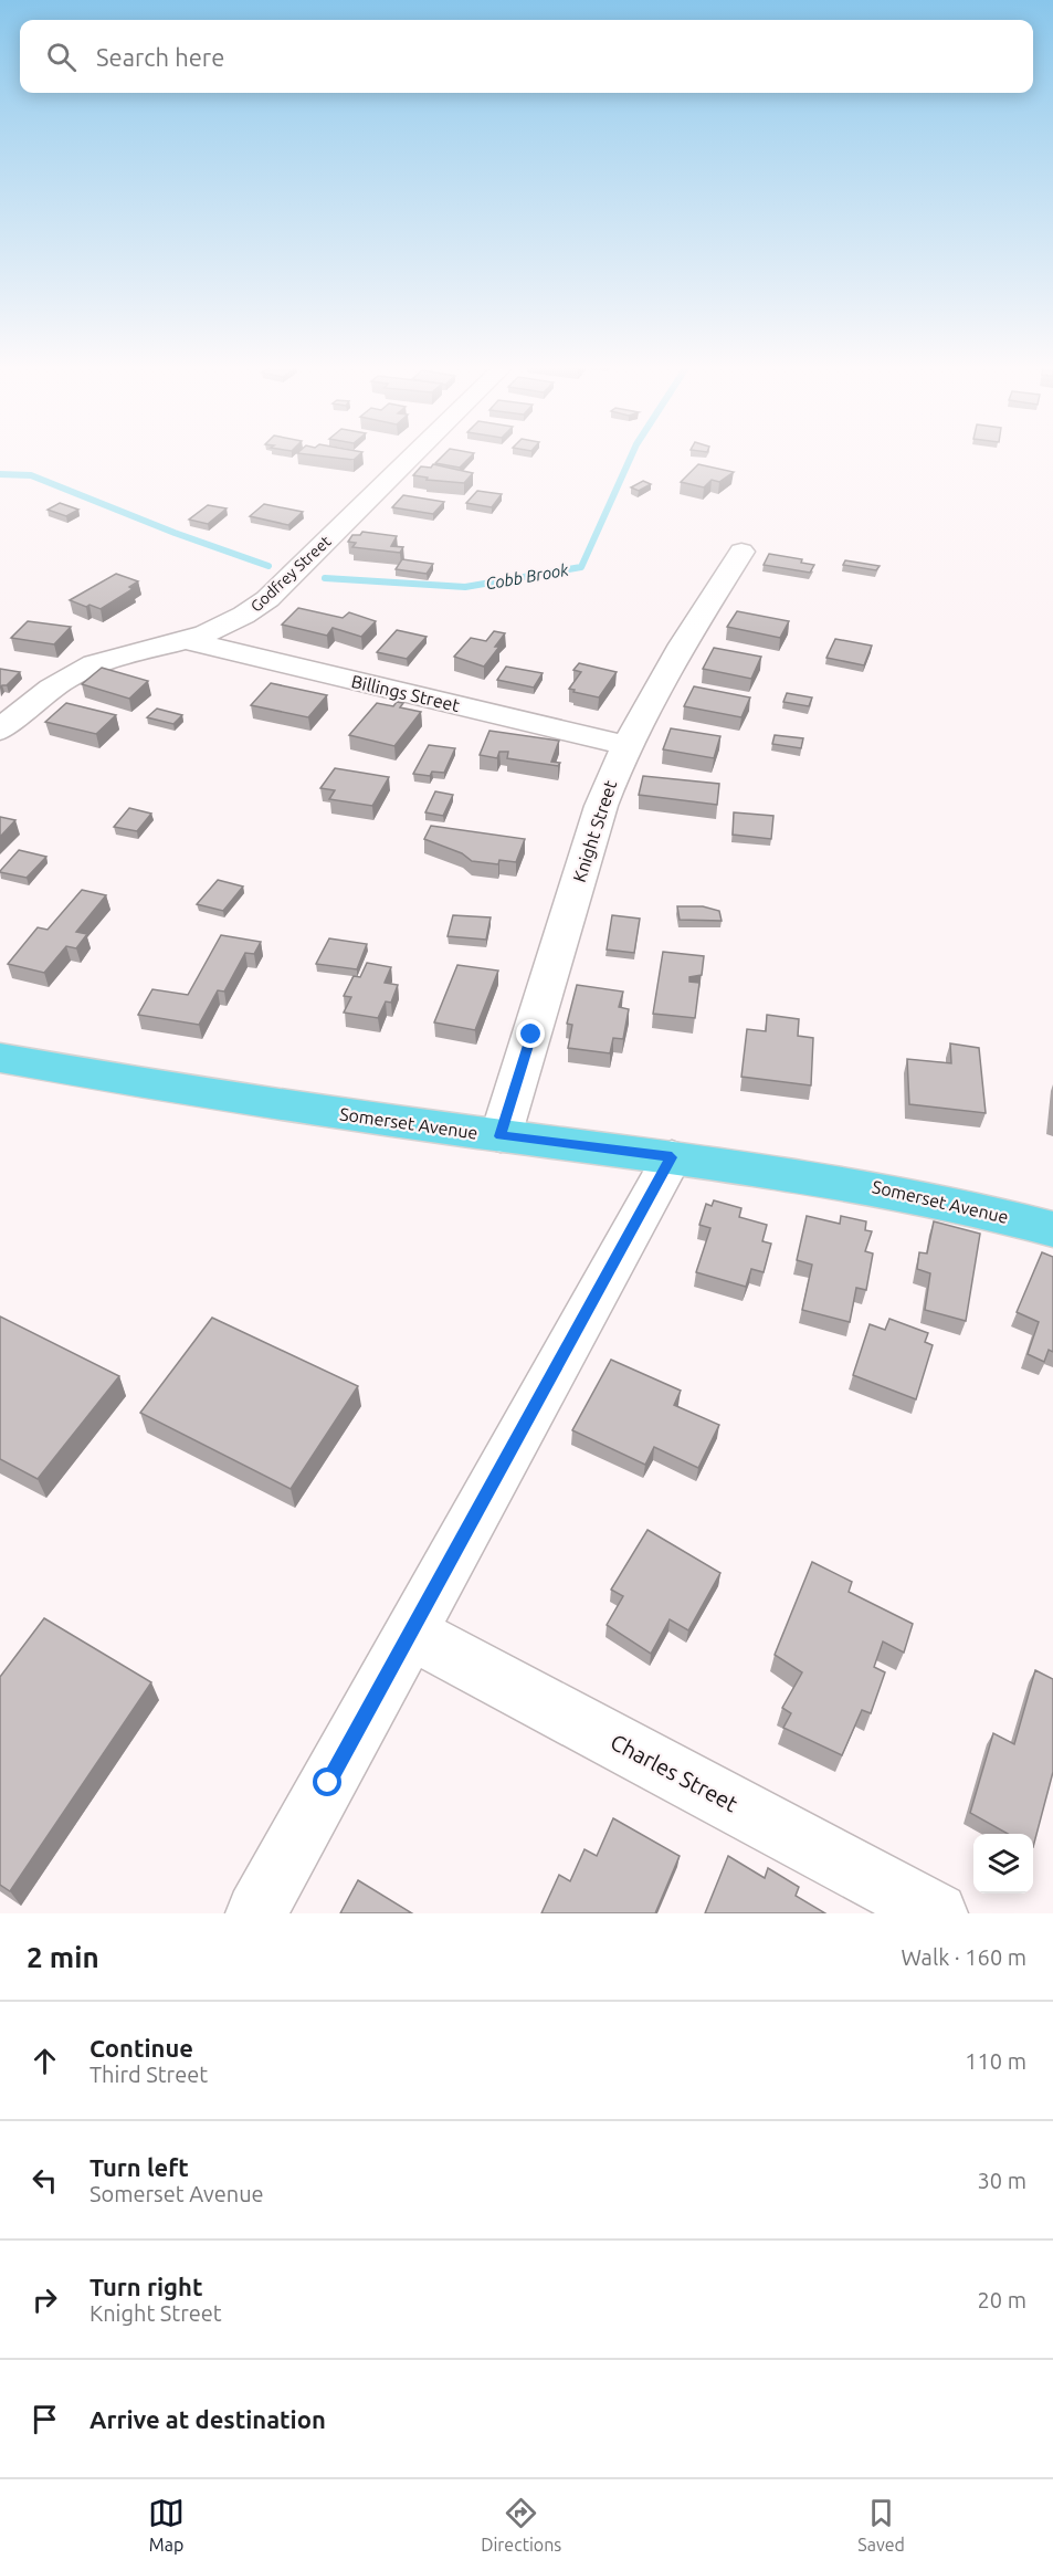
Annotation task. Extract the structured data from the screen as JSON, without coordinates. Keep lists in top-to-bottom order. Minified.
{"streets":{"main road":["Somerset Avenue"],"street":["Godfrey Street","Billings Street","Knight Street","Charles Street"]},"crossings":[["Godfrey Street","Billings Street"],["Billings Street","Knight Street"],["Knight Street","Somerset Avenue"]],"water":["Cobb Brook"],"page":{"search":"Search here","heading":["2 min","Walk · 160 m"],"list":[["Continue","Third Street","110 m"],["Turn left","Somerset Avenue","30 m"],["Turn right","Knight Street","20 m"],"Arrive at destination"],"nav":["Map","Directions","Saved"]}}
